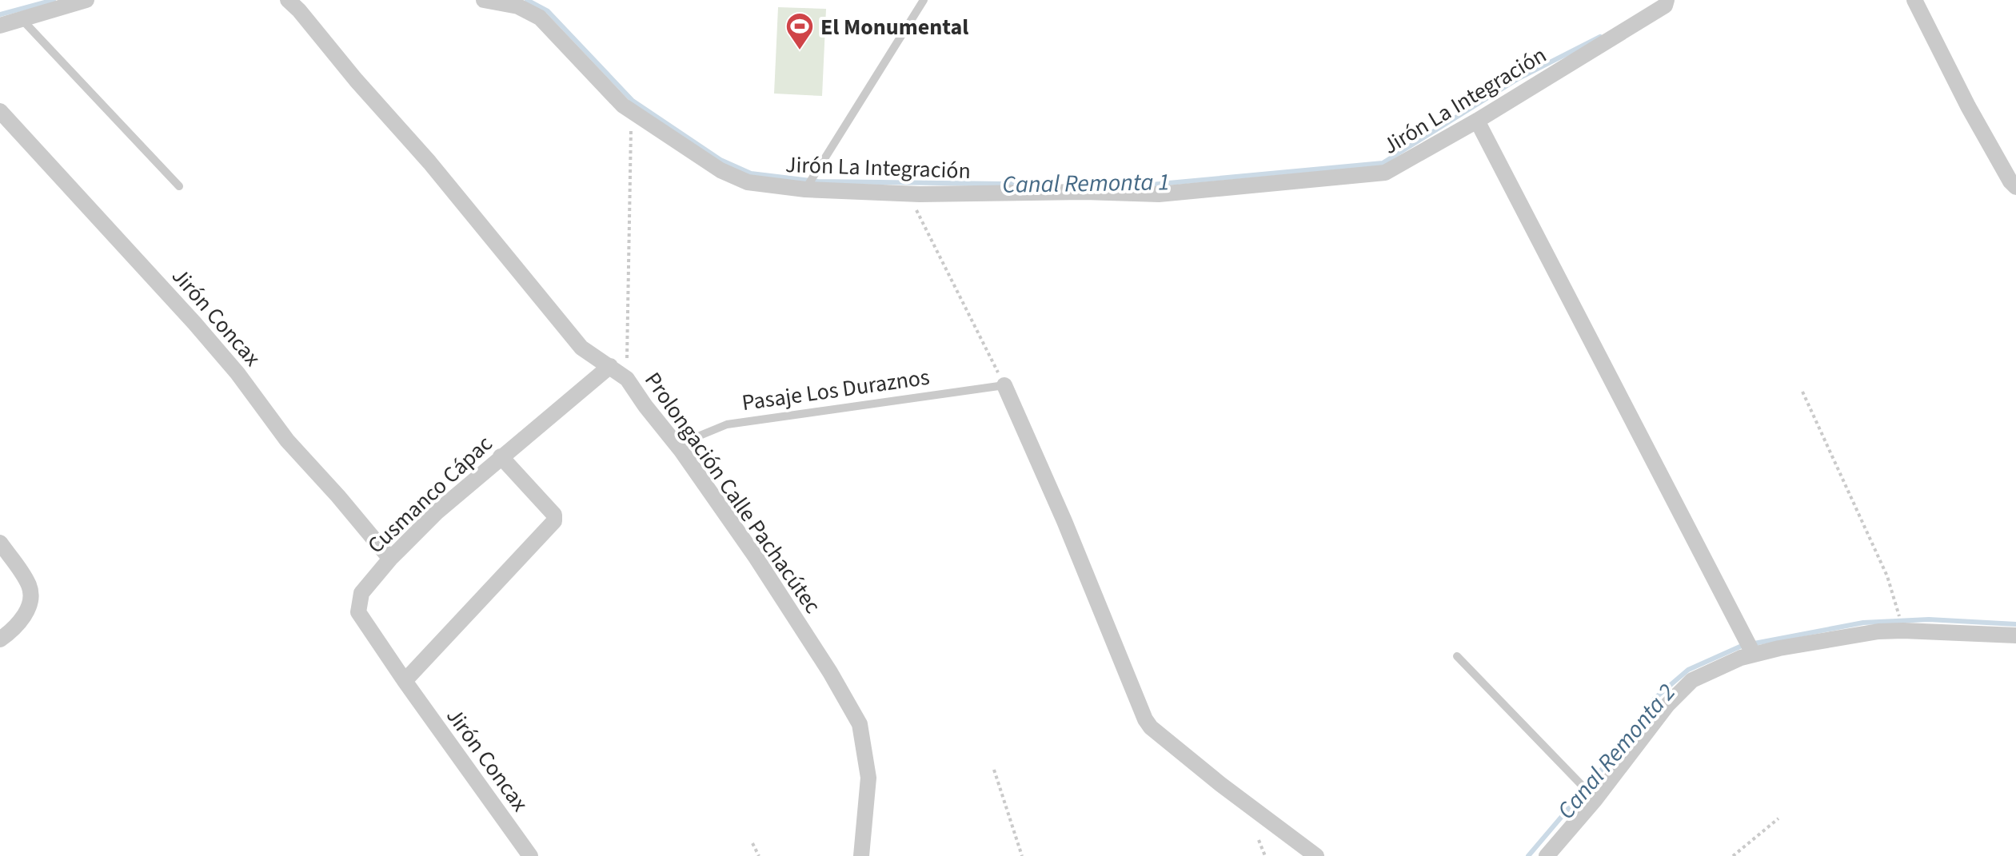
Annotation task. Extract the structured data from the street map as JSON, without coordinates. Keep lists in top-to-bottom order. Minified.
{"streets":{"street":["Jirón La Integración","Jirón Concax","Prolongación Calle Pachacútec","Cusmanco Cápac"],"lane":["Pasaje Los Duraznos"]},"crossings":[["Jirón Concax","Cusmanco Cápac"],["Pasaje Los Duraznos","Prolongación Calle Pachacútec"],["Prolongación Calle Pachacútec","Cusmanco Cápac"]],"water":["Canal Remonta 1","Canal Remonta 2"],"places":{"sports":["El Monumental"]}}
